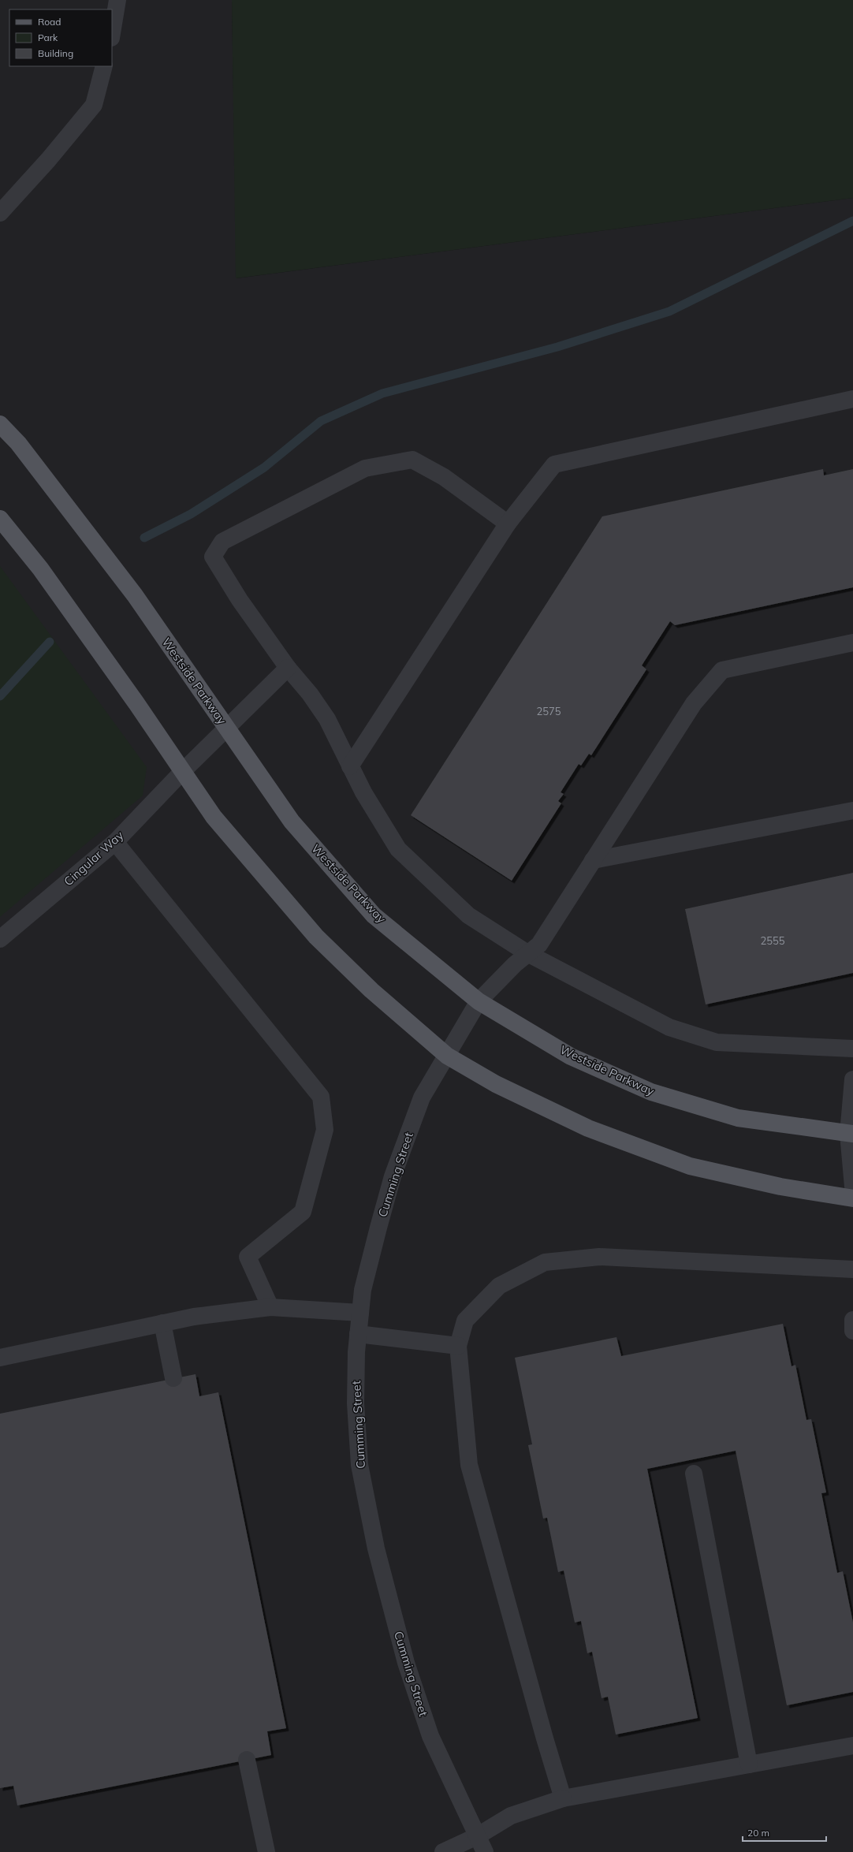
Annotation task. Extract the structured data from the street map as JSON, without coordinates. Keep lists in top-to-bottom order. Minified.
{"streets":{"main road":["Westside Parkway"],"street":["Cingular Way","Cumming Street"]},"crossings":[["Westside Parkway","Cingular Way"],["Westside Parkway","Cumming Street"]],"house_numbers":["2575","2555"],"legend":["Road","Park","Building"],"scale_bar":"20 m"}
